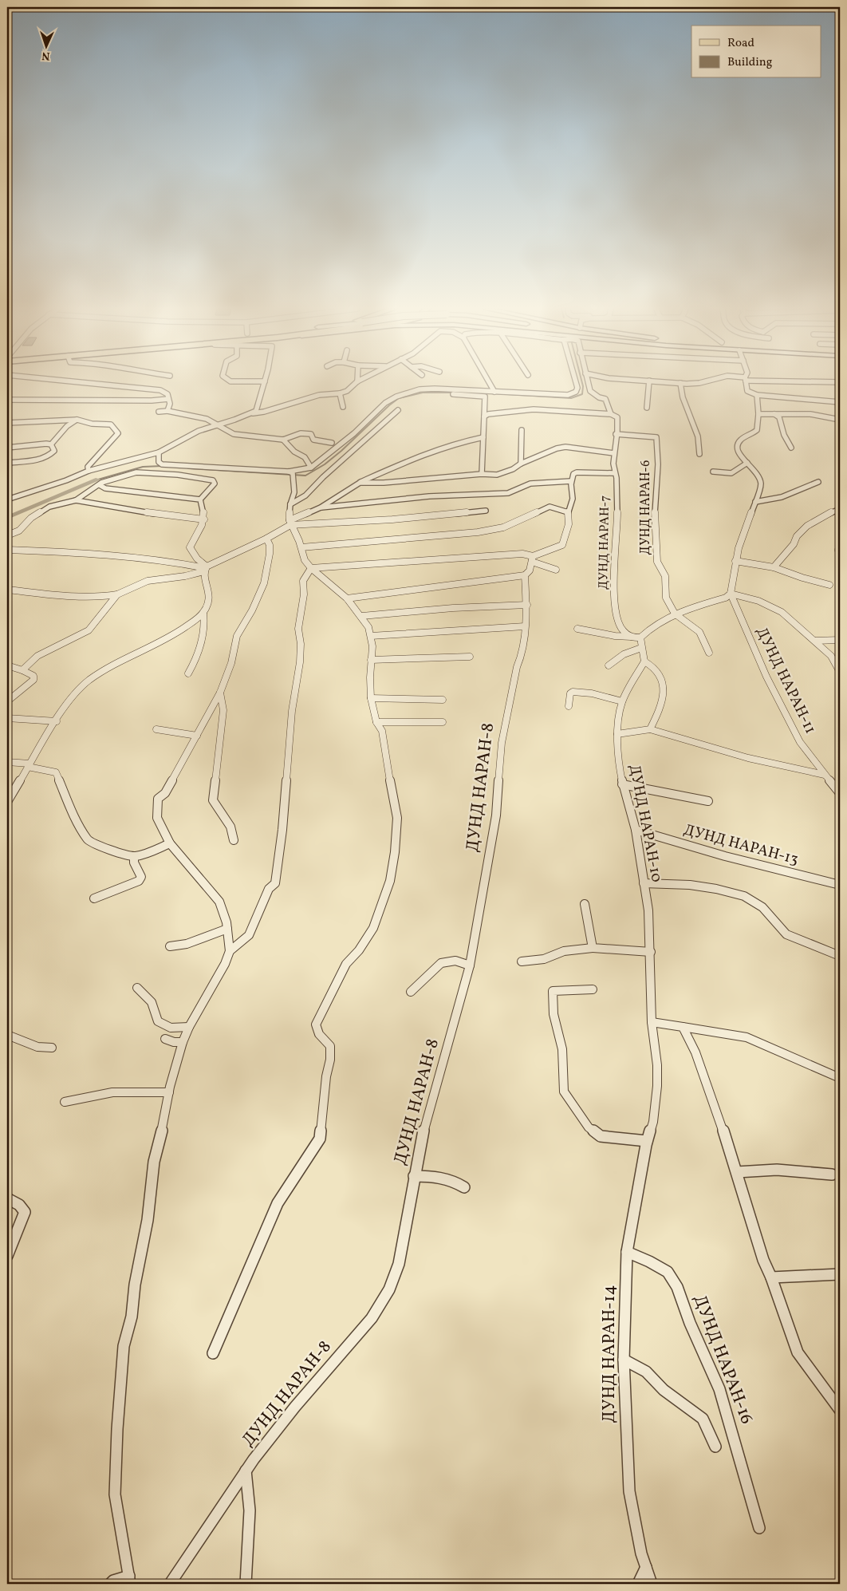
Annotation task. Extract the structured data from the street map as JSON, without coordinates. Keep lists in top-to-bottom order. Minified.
{"streets":{"street":["ДУНД НАРАН-6","ДУНД НАРАН-7","ДУНД НАРАН-11","ДУНД НАРАН-8","ДУНД НАРАН-10","ДУНД НАРАН-13","ДУНД НАРАН-14","ДУНД НАРАН-16"]},"crossings":[["ДУНД НАРАН-6","ДУНД НАРАН-7"],["ДУНД НАРАН-10","ДУНД НАРАН-13"],["ДУНД НАРАН-10","ДУНД НАРАН-14"],["ДУНД НАРАН-14","ДУНД НАРАН-16"]],"legend":["Road","Building"],"north":"bottom"}
